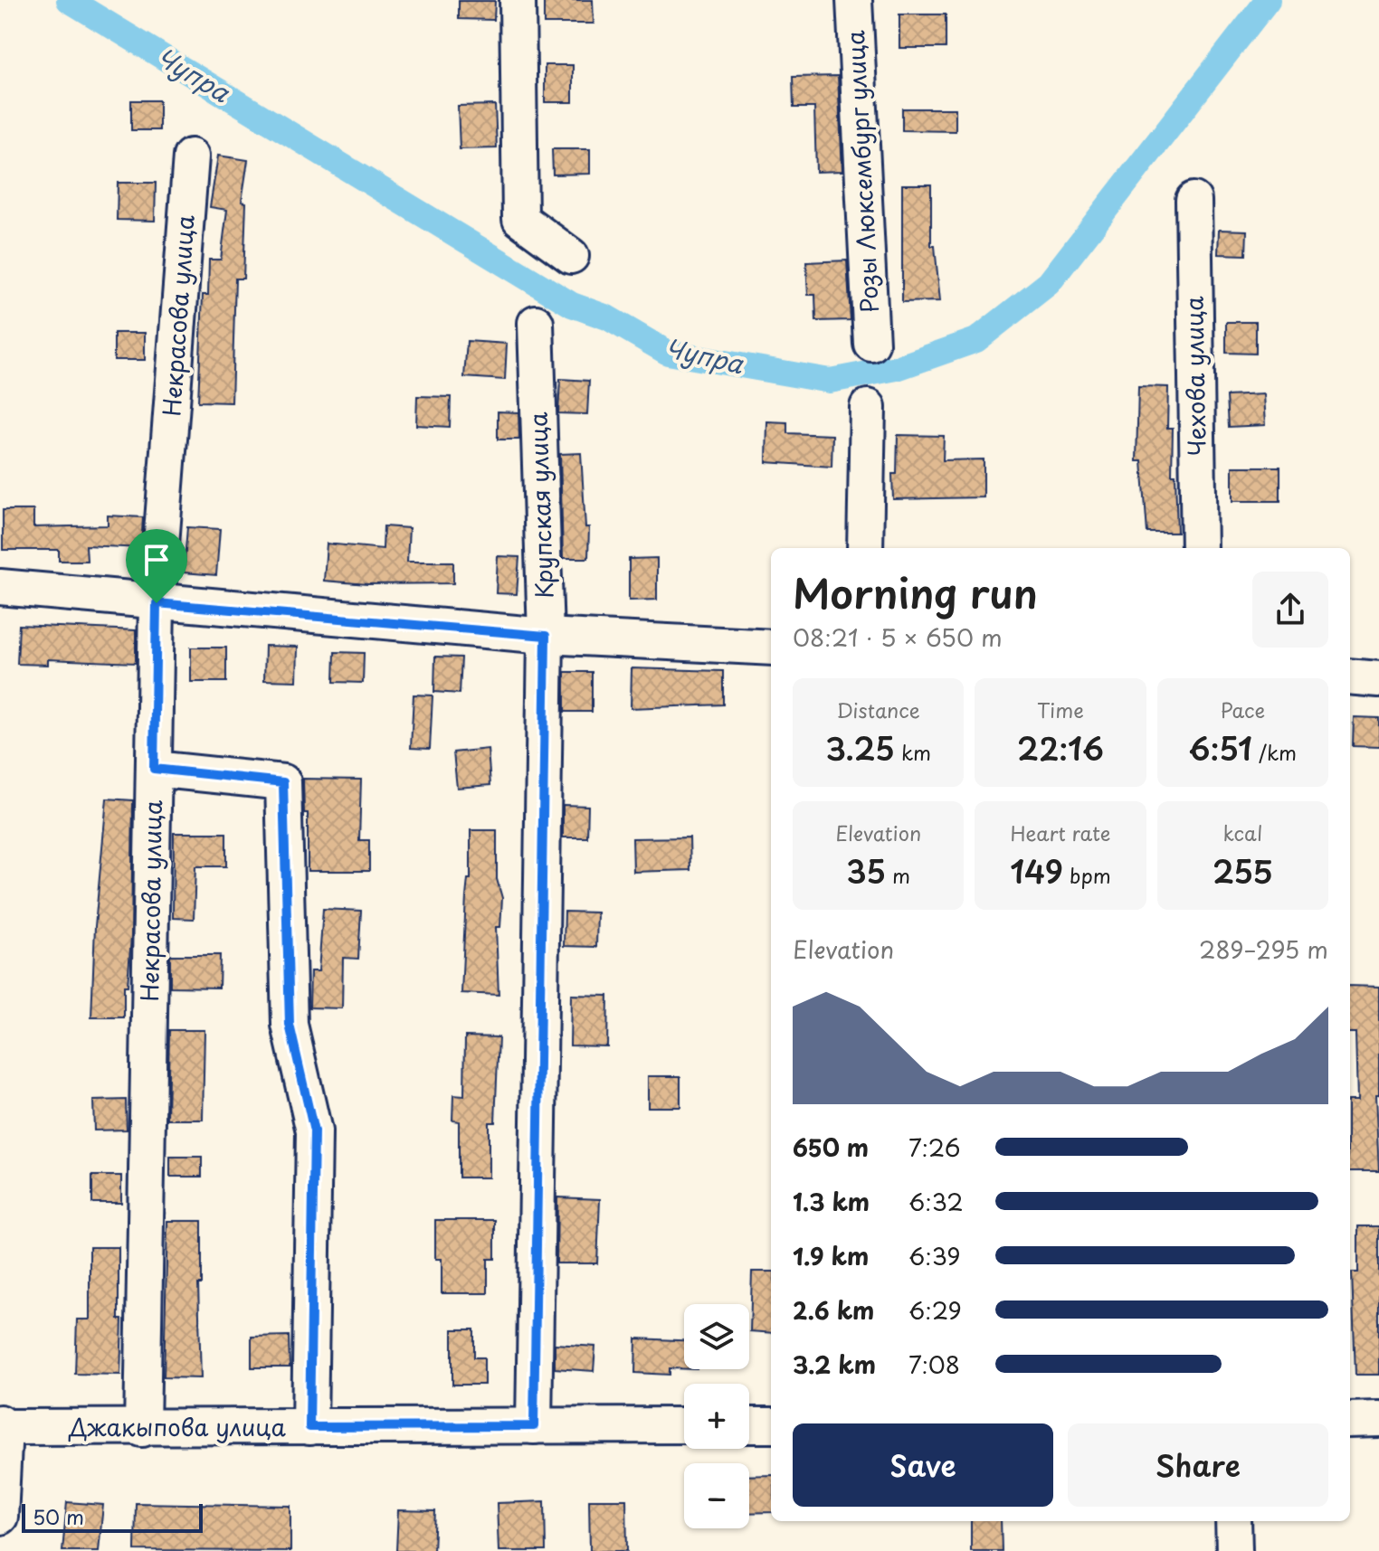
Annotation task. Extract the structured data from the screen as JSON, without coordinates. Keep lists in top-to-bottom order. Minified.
{"streets":{"street":["Розы Люксембург улица","Некрасова улица","Чехова улица","Крупская улица","Джакыпова улица"]},"crossings":[["Некрасова улица","Джакыпова улица"],["Крупская улица","Джакыпова улица"]],"water":["Чупра"],"scale_bar":"50 m","page":{"heading":["Morning run","08:21 · 5 × 650 m"],"stats":[["Distance","3.25 km"],["Time","22:16"],["Pace","6:51 /km"],["Elevation","35 m"],["Heart rate","149 bpm"],["kcal","255"]],"chart":["Elevation","289–295 m"],"list":[{"name":"650 m","note":"7:26"},{"name":"1.3 km","note":"6:32"},{"name":"1.9 km","note":"6:39"},{"name":"2.6 km","note":"6:29"},{"name":"3.2 km","note":"7:08"}],"map_buttons":["+","−"],"buttons":["Save","Share"],"scale":"50 m"}}
